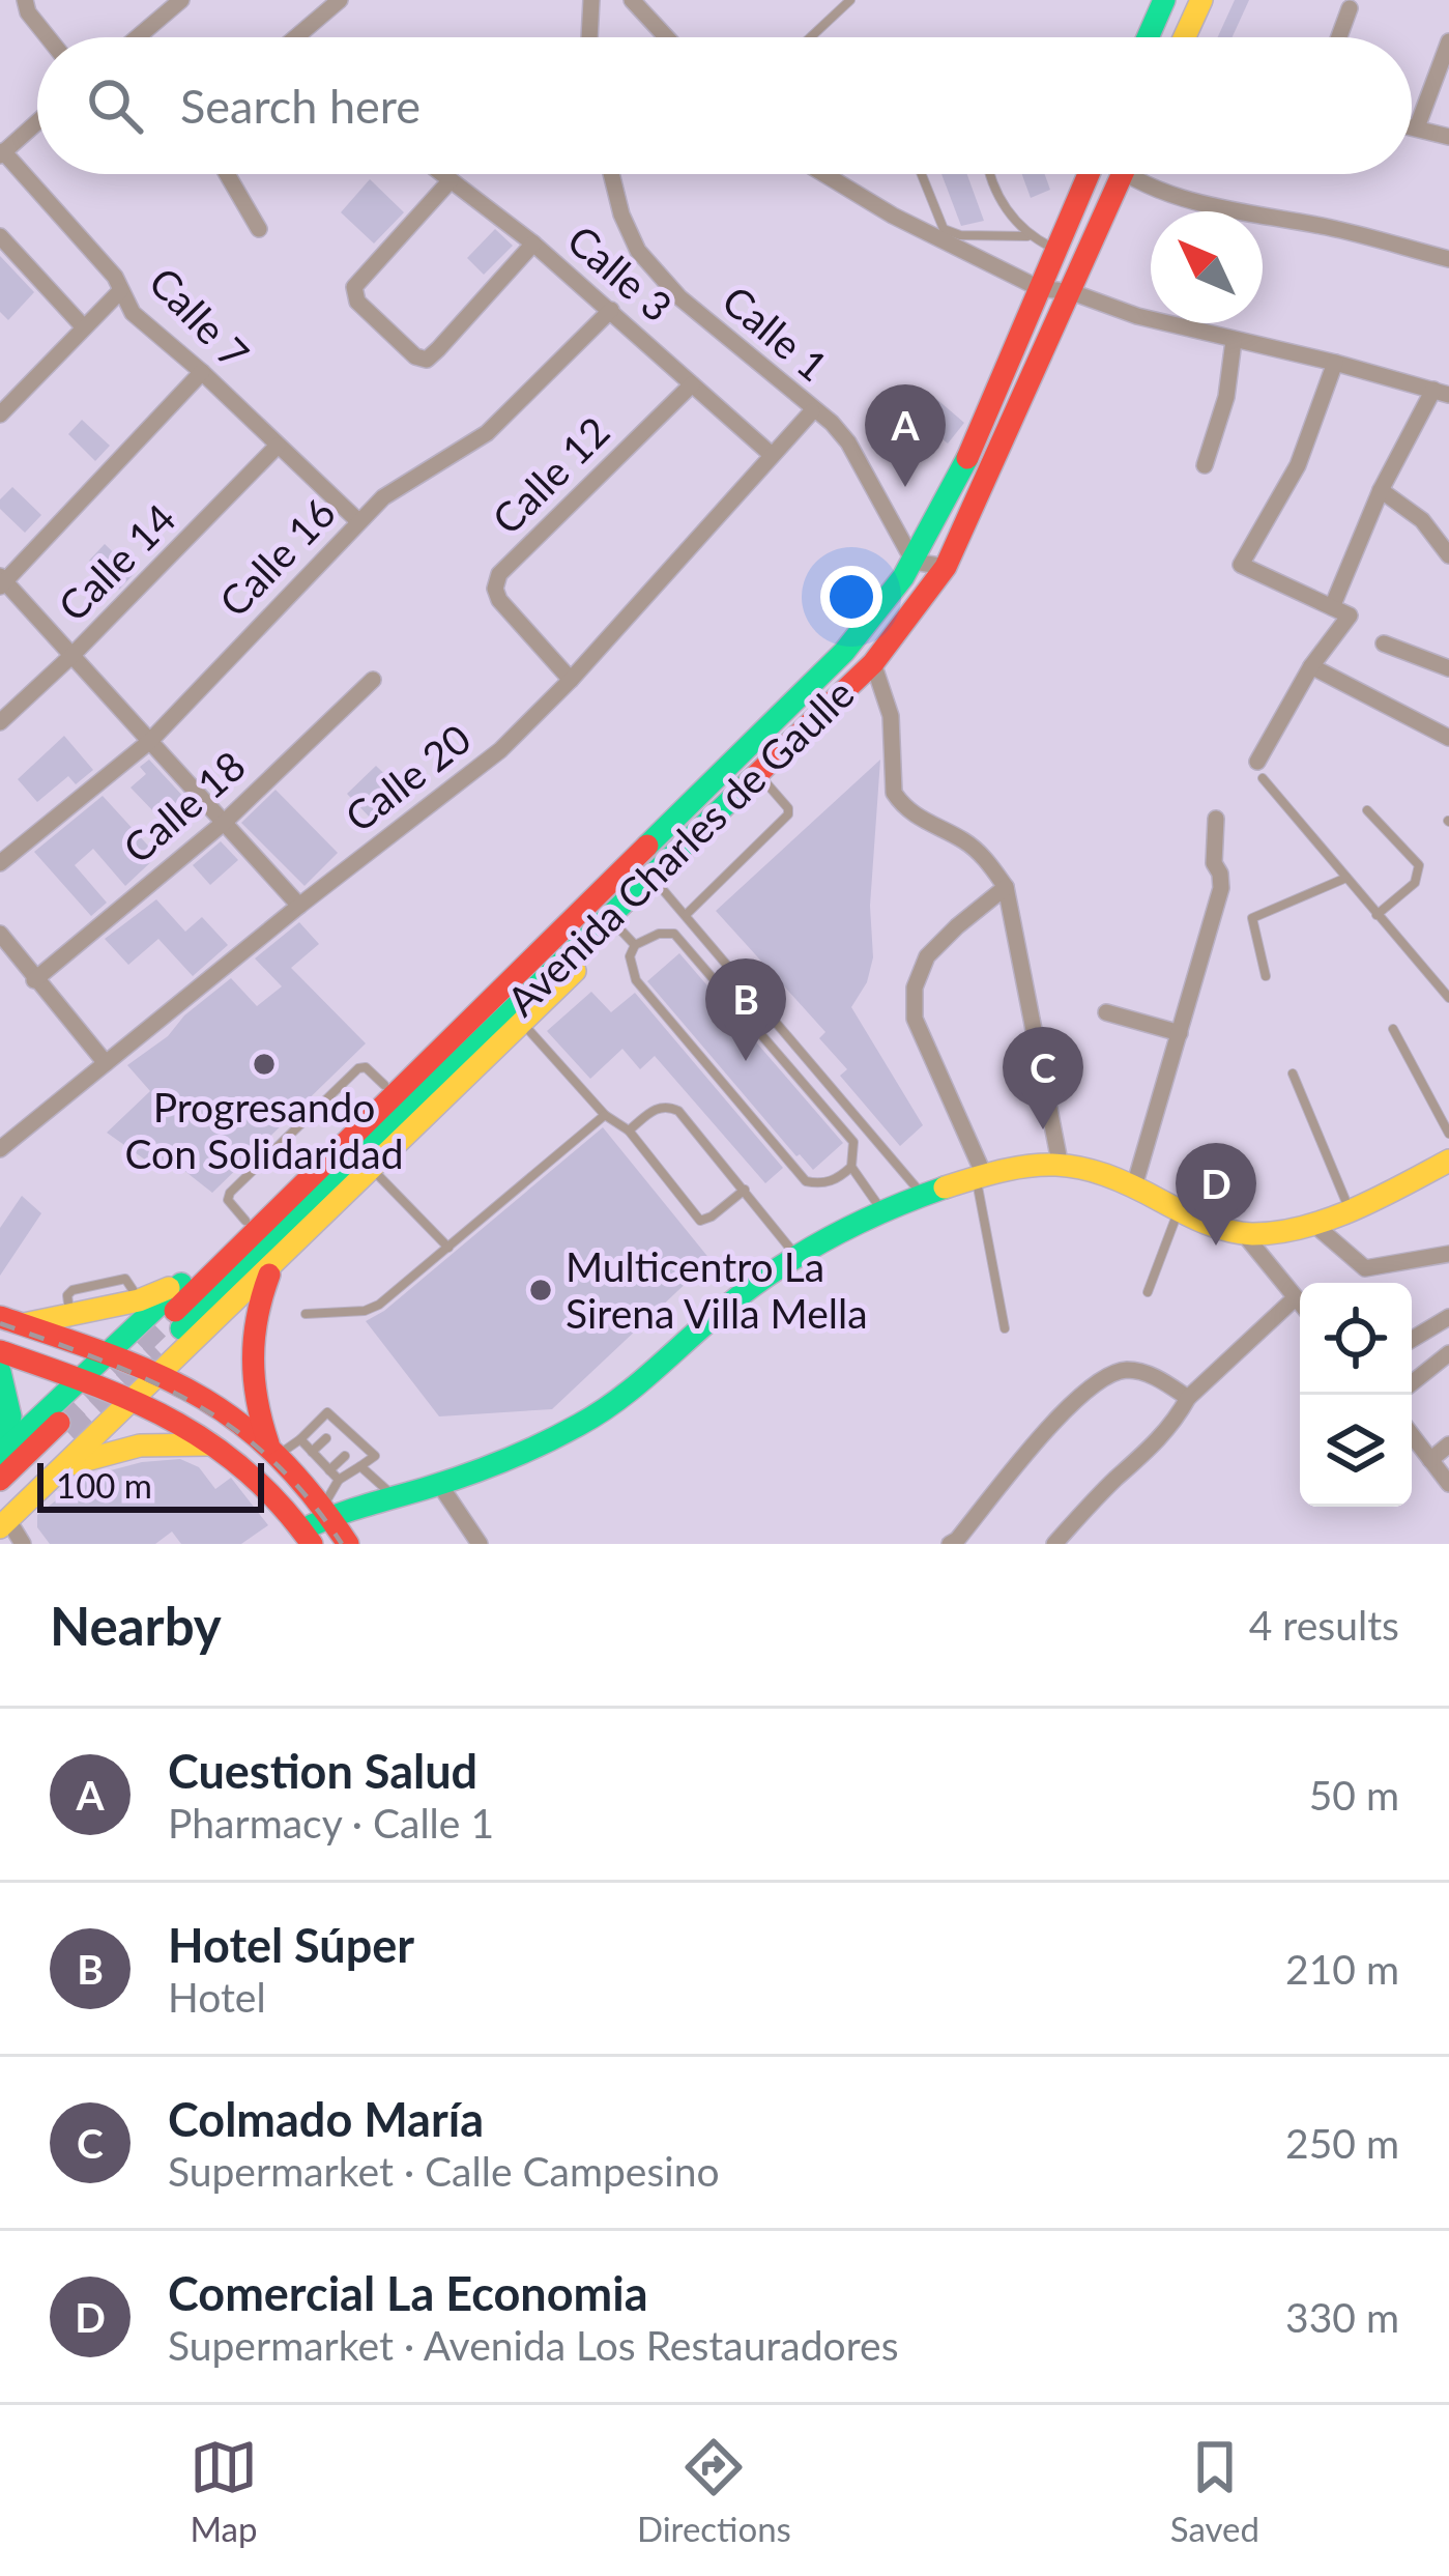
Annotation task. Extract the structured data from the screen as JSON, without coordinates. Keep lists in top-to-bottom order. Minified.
{"streets":{"main road":["Avenida Charles de Gaulle"],"street":["Calle 3","Calle 7","Calle 1","Calle 12","Calle 16","Calle 14","Calle 20","Calle 18"]},"crossings":[["Calle 3","Calle 12"],["Calle 3","Calle 16"],["Calle 3","Calle 20"],["Calle 7","Calle 16"],["Calle 7","Calle 14"],["Calle 1","Calle 20"],["Calle 1","Avenida Charles de Gaulle"],["Calle 12","Calle 20"]],"places":["Progresando Con Solidaridad","Multicentro La Sirena Villa Mella"],"scale_bar":"100 m","north":"top left","page":{"search":"Search here","pins":["A","B","C","D"],"scale":"100 m","heading":["Nearby","4 results"],"list":[{"mark":"A","name":"Cuestion Salud","note":"Pharmacy · Calle 1","value":"50 m"},{"mark":"B","name":"Hotel Súper","note":"Hotel","value":"210 m"},{"mark":"C","name":"Colmado María","note":"Supermarket · Calle Campesino","value":"250 m"},{"mark":"D","name":"Comercial La Economia","note":"Supermarket · Avenida Los Restauradores","value":"330 m"}],"nav":["Map","Directions","Saved"]}}
